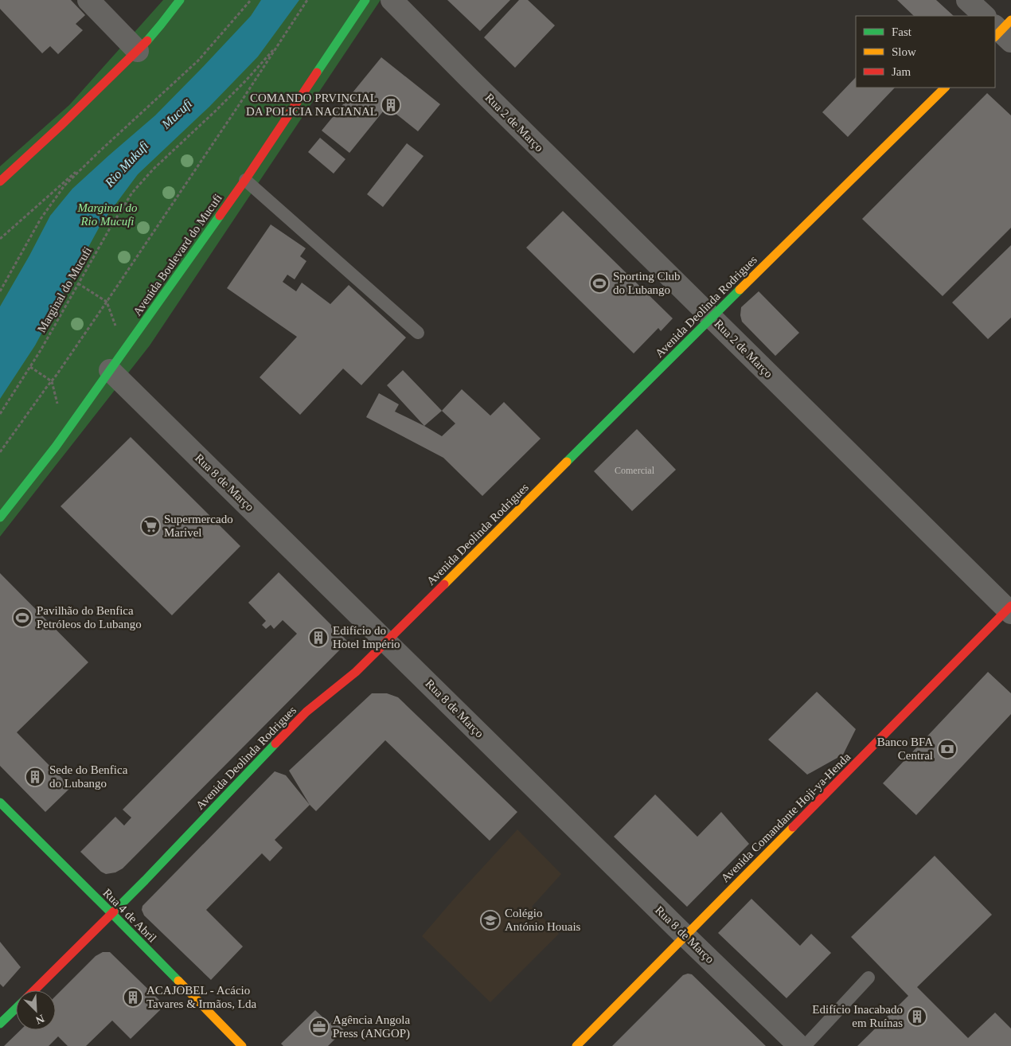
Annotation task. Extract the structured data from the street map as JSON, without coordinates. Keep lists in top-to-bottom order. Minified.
{"streets":{"street":["Rua 2 de Março","Avenida Boulevard do Mucufi","Avenida Deolinda Rodrigues","Rua 8 de Março","Avenida Comandante Hoji-ya-Henda","Rua 4 de Abril"],"path":["Marginal do Mucufi"]},"crossings":[["Rua 2 de Março","Avenida Deolinda Rodrigues"],["Rua 2 de Março","Avenida Comandante Hoji-ya-Henda"],["Avenida Boulevard do Mucufi","Rua 8 de Março"],["Avenida Deolinda Rodrigues","Rua 8 de Março"],["Avenida Deolinda Rodrigues","Rua 4 de Abril"],["Rua 8 de Março","Avenida Comandante Hoji-ya-Henda"]],"water":["Mucufi","Rio Mukufi"],"parks":["Marginal do Rio Mucufi"],"places":{"building":["COMANDO PRVINCIAL DA POLICIA NACIANAL","Edifício do Hotel Império","Sede do Benfica do Lubango","ACAJOBEL - Acácio Tavares & Irmãos, Lda","Edifício Inacabado em Ruínas"],"sports":["Sporting Club do Lubango","Pavilhão do Benfica Petróleos do Lubango"],"supermarket":["Supermercado Marivel"],"bank":["Banco BFA Central"],"school or university":["Colégio António Houais"],"office":["Agência Angola Press (ANGOP)"]},"house_numbers":["Comercial"],"legend":["Fast","Slow","Jam"],"north":"bottom right"}
